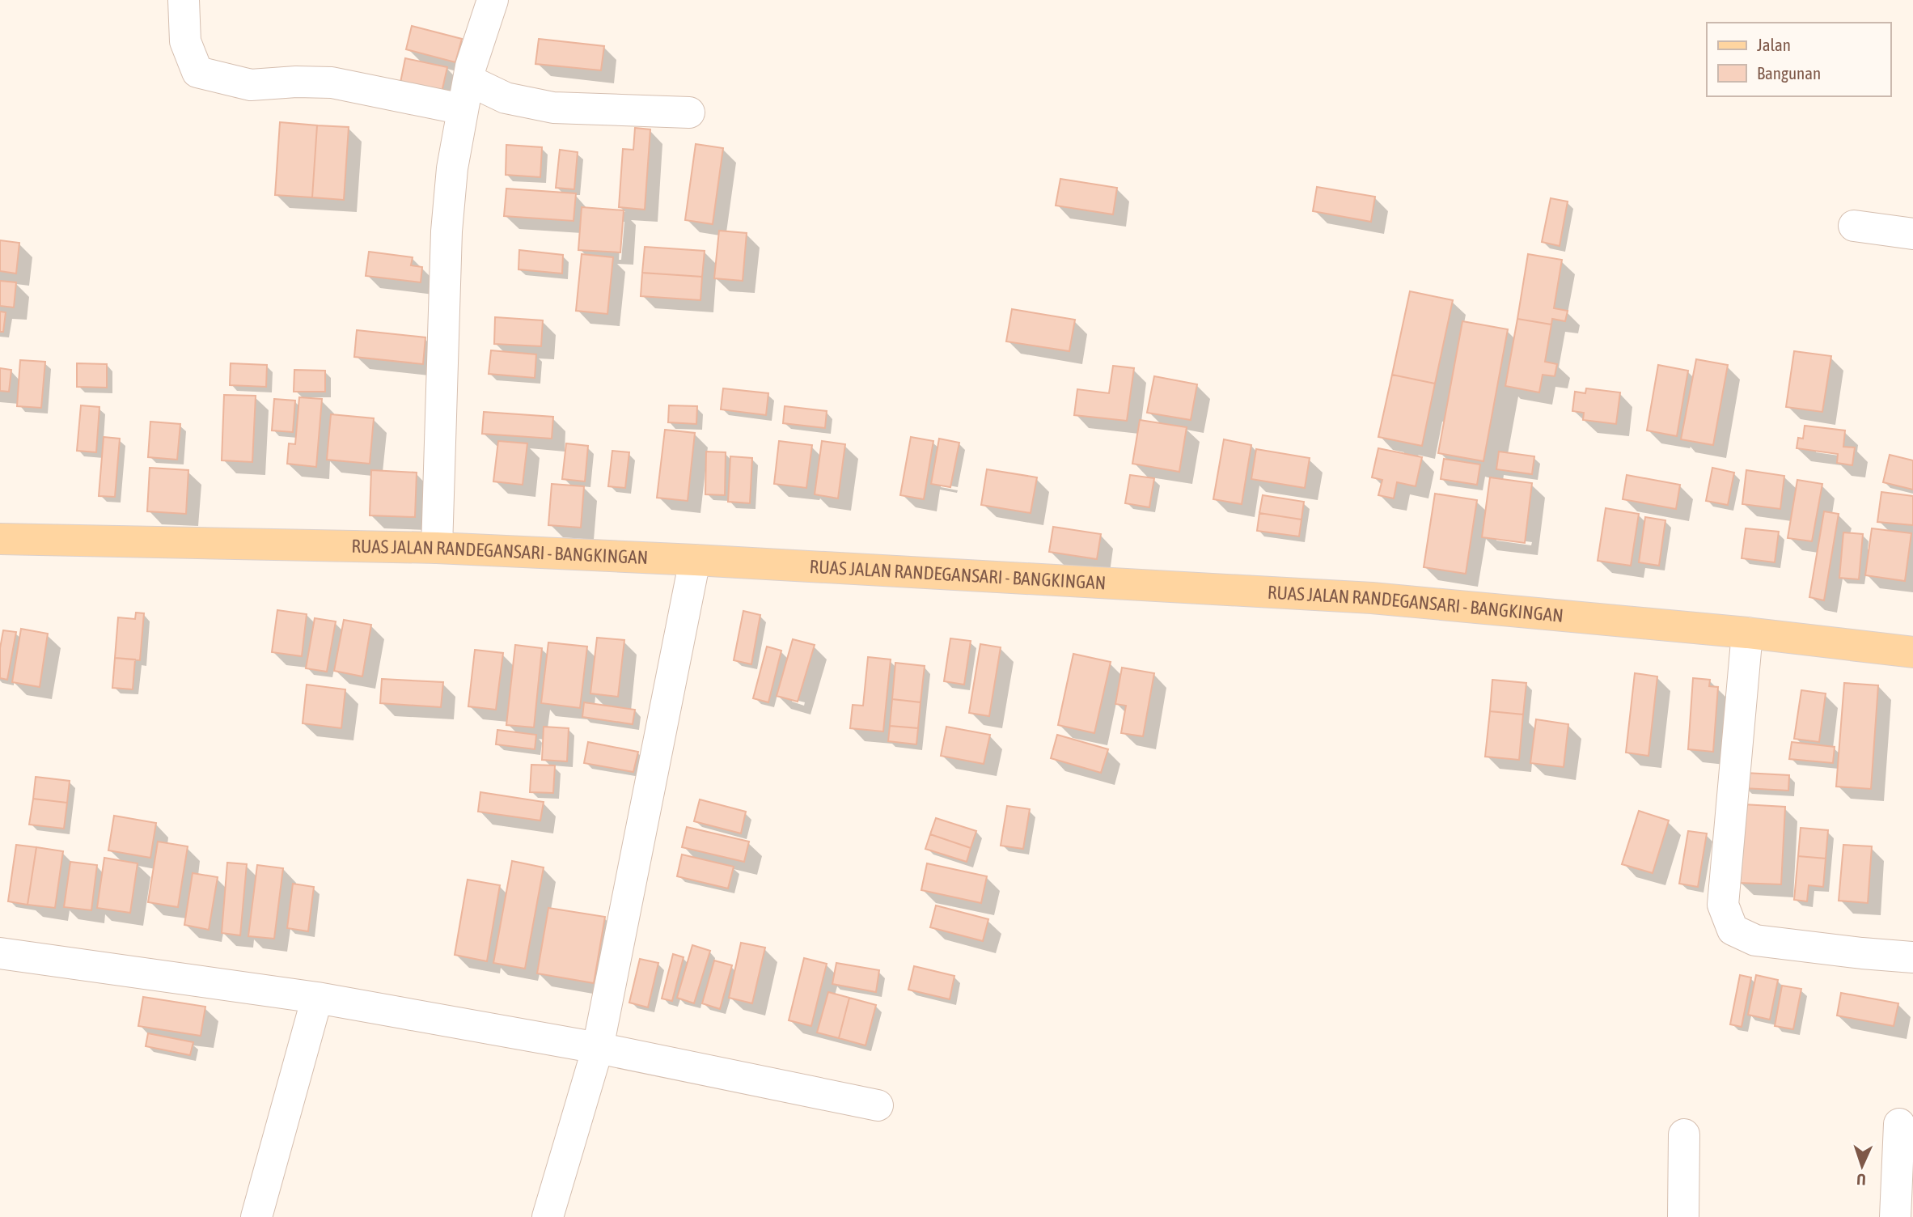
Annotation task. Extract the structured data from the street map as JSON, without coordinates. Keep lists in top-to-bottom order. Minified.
{"streets":{"main road":["RUAS JALAN RANDEGANSARI - BANGKINGAN"]},"legend":["Jalan","Bangunan"],"north":"bottom"}
